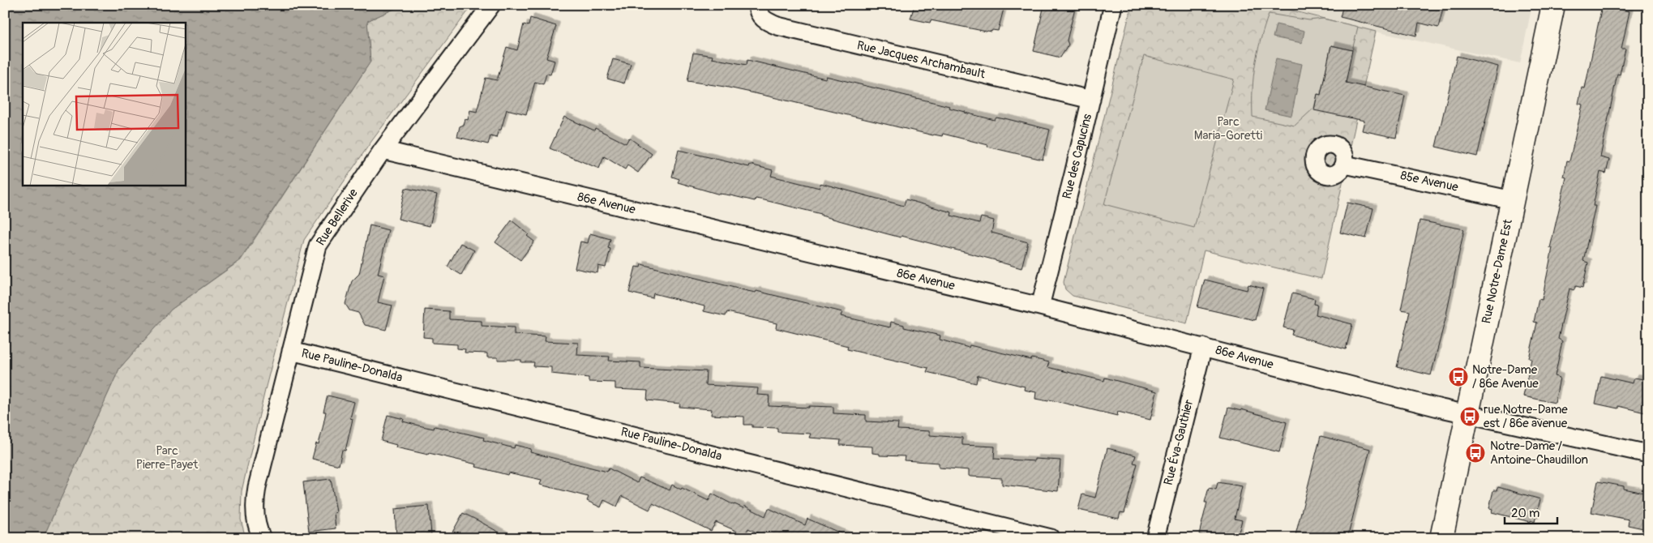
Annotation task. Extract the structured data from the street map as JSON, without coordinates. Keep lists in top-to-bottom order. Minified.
{"streets":{"main road":["Rue Notre-Dame Est"],"street":["Rue Jacques Archambault","Rue des Capucins","85e Avenue","86e Avenue","Rue Bellerive","Rue Pauline-Donalda","Rue Éva-Gauthier"]},"crossings":[["Rue Jacques Archambault","Rue des Capucins"],["Rue des Capucins","86e Avenue"],["85e Avenue","Rue Notre-Dame Est"],["86e Avenue","Rue Bellerive"],["86e Avenue","Rue Notre-Dame Est"],["86e Avenue","Rue Éva-Gauthier"],["Rue Bellerive","Rue Pauline-Donalda"]],"parks":["Parc Maria-Goretti","Parc Pierre-Payet"],"places":{"bus stop":["Notre-Dame / 86e Avenue","rue Notre-Dame est / 86e avenue","Notre-Dame / Antoine-Chaudillon"]},"scale_bar":"20 m"}
